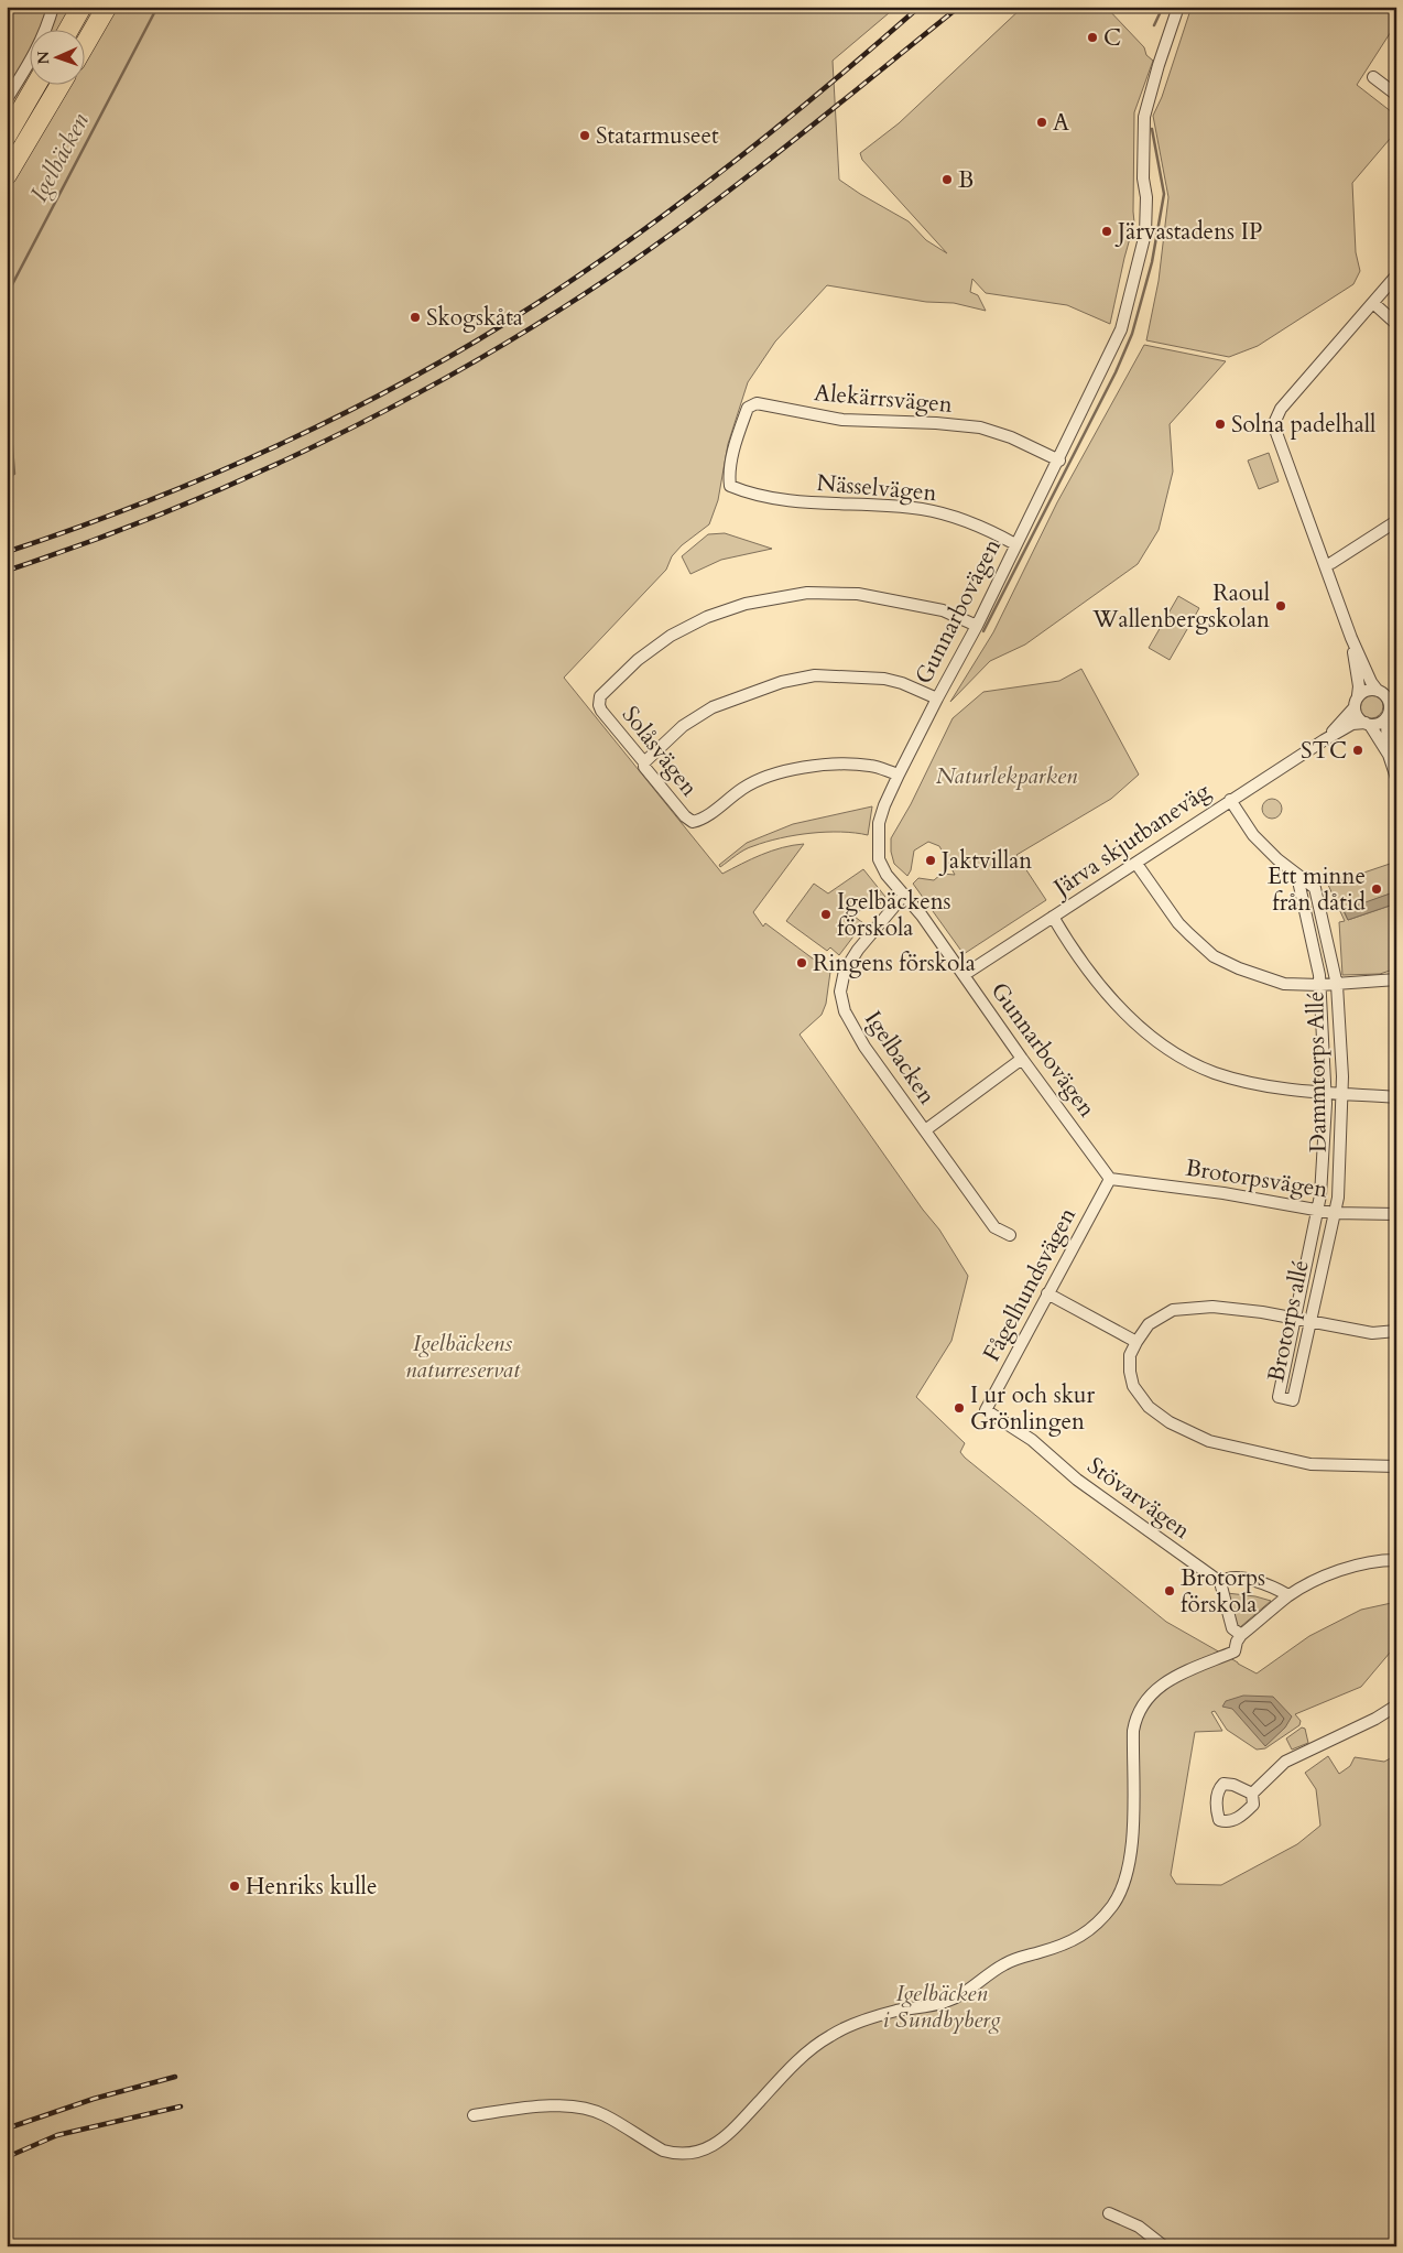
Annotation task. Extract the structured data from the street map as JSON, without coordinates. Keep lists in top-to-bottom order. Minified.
{"streets":{"street":["Alekärrsvägen","Nässelvägen","Gunnarbovägen","Solåsvägen","Järva skjutbaneväg","Igelbacken","Dammtorps Allé","Brotorpsvägen","Fågelhundsvägen","Brotorps allé","Stövarvägen"]},"crossings":[["Alekärrsvägen","Nässelvägen"],["Alekärrsvägen","Gunnarbovägen"],["Nässelvägen","Gunnarbovägen"],["Gunnarbovägen","Solåsvägen"],["Gunnarbovägen","Järva skjutbaneväg"],["Gunnarbovägen","Igelbacken"],["Gunnarbovägen","Brotorpsvägen"],["Gunnarbovägen","Fågelhundsvägen"],["Järva skjutbaneväg","Dammtorps Allé"],["Dammtorps Allé","Brotorpsvägen"],["Dammtorps Allé","Brotorps allé"],["Brotorpsvägen","Fågelhundsvägen"],["Brotorpsvägen","Brotorps allé"],["Fågelhundsvägen","Stövarvägen"]],"water":["Igelbäcken"],"parks":["Naturlekparken","Igelbäckens naturreservat","Igelbäcken i Sundbyberg"],"places":["C","A","Statarmuseet","B","Järvastadens IP","Skogskåta","Solna padelhall","Raoul Wallenbergskolan","STC","Jaktvillan","Ett minne från dåtid","Igelbäckens förskola","Ringens förskola","I ur och skur Grönlingen","Brotorps förskola","Henriks kulle"],"north":"left"}
